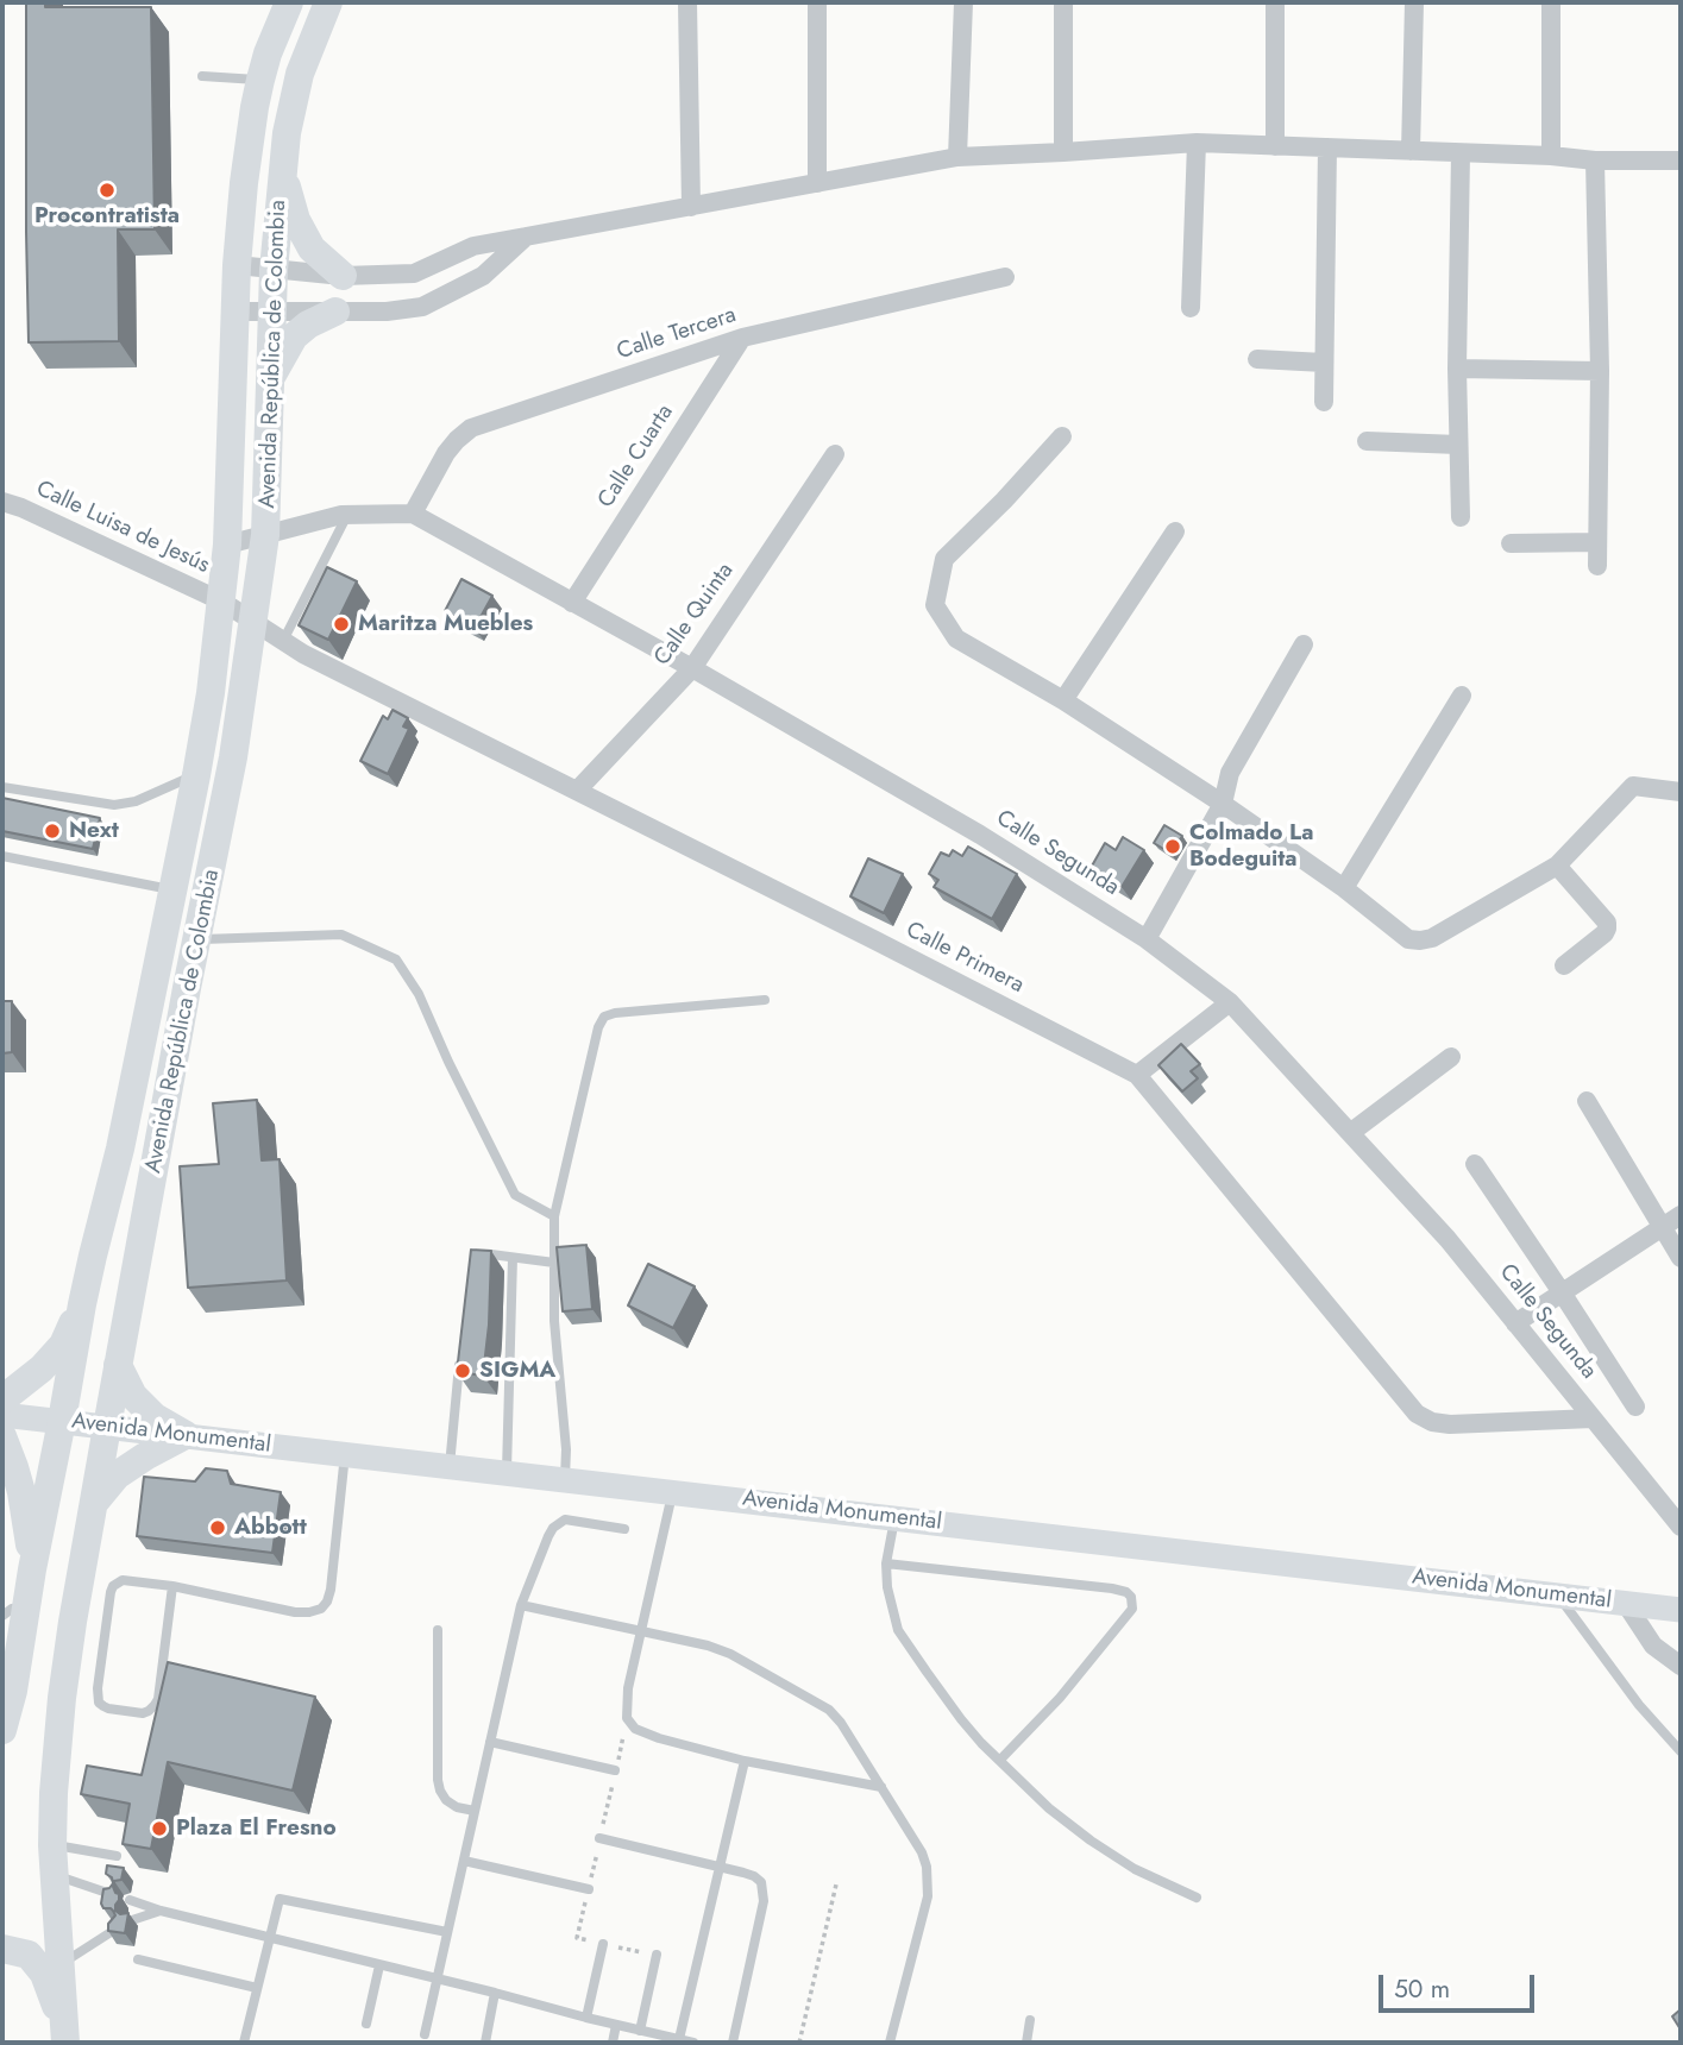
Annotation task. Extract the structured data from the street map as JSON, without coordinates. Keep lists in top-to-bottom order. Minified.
{"streets":{"main road":["Avenida República de Colombia","Avenida Monumental"],"street":["Calle Tercera","Calle Cuarta","Calle Luisa de Jesús","Calle Quinta","Calle Segunda","Calle Primera"]},"crossings":[["Calle Tercera","Calle Cuarta"],["Calle Tercera","Calle Segunda"],["Avenida República de Colombia","Calle Luisa de Jesús"],["Avenida República de Colombia","Calle Primera"],["Avenida República de Colombia","Avenida Monumental"],["Calle Cuarta","Calle Segunda"],["Calle Luisa de Jesús","Calle Primera"],["Calle Quinta","Calle Segunda"],["Calle Quinta","Calle Primera"],["Calle Segunda","Calle Primera"]],"places":["Procontratista","Maritza Muebles","Next","Colmado La Bodeguita","SIGMA","Abbott","Plaza El Fresno"],"scale_bar":"50 m"}
